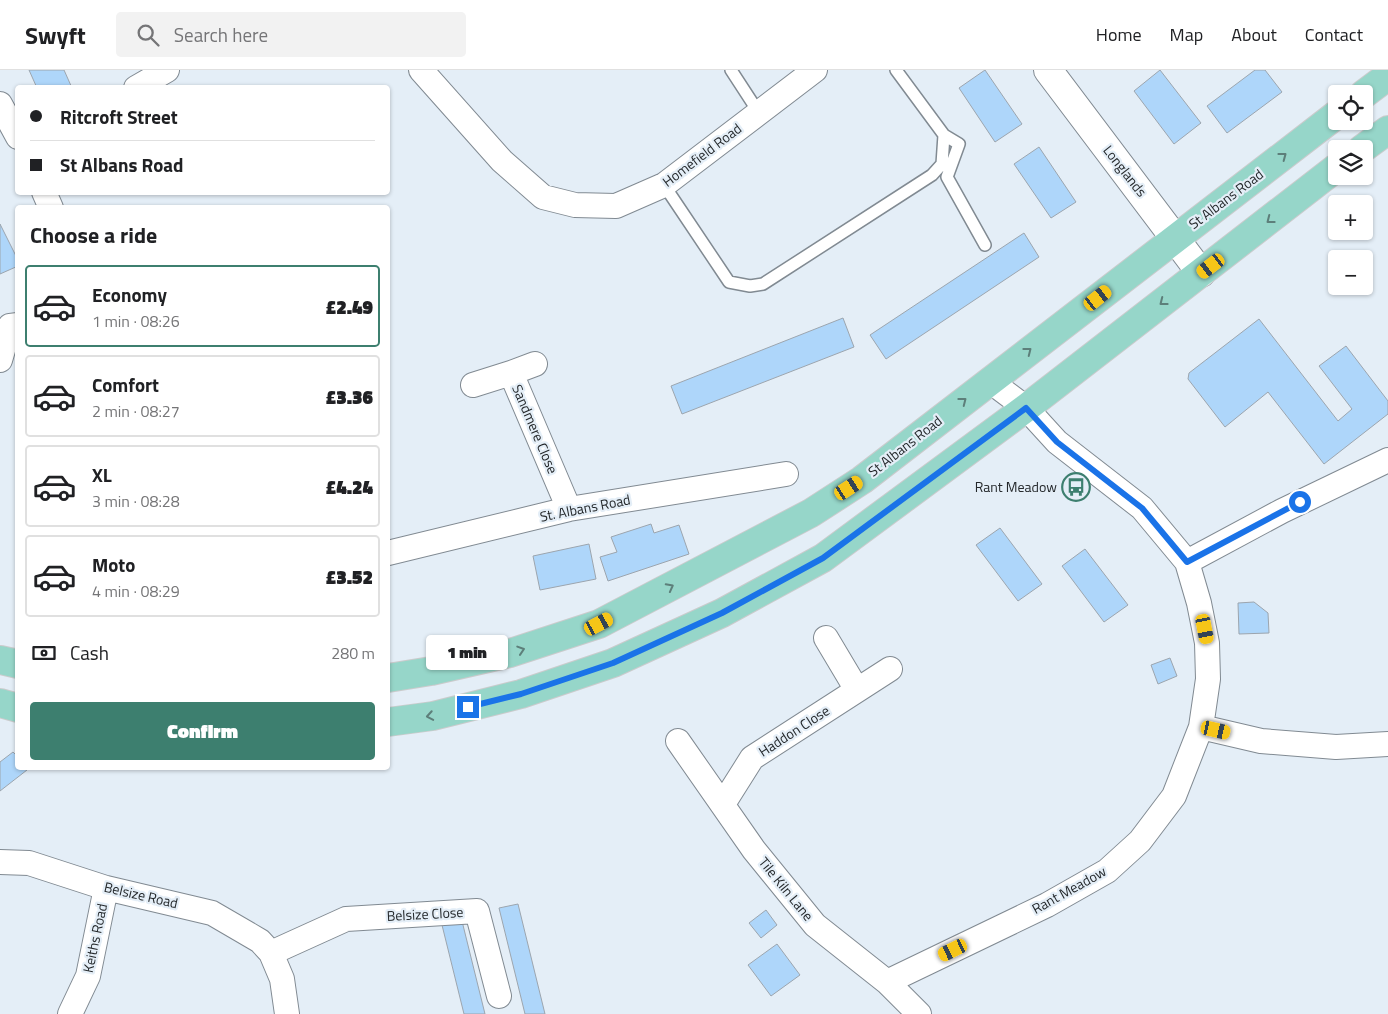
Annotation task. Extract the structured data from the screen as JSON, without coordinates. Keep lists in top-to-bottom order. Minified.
{"streets":{"main road":["St Albans Road"],"street":["Homefield Road","Longlands","Sandmere Close","St. Albans Road","Haddon Close","Tile Kiln Lane","Rant Meadow","Belsize Road","Belsize Close","Keiths Road"]},"crossings":[["Longlands","St Albans Road"],["St Albans Road","Rant Meadow"],["Sandmere Close","St. Albans Road"],["Haddon Close","Tile Kiln Lane"],["Tile Kiln Lane","Rant Meadow"],["Belsize Road","Belsize Close"],["Belsize Road","Keiths Road"]],"places":{"bus stop":["Rant Meadow"]},"page":{"header":"Swyft","search":"Search here","nav":["Home","Map","About","Contact"],"map_buttons":["+","−"],"banner":["Ritcroft Street","St Albans Road"],"heading":"Choose a ride","list":[{"name":"Economy","note":"1 min · 08:26","value":"£2.49"},{"name":"Comfort","note":"2 min · 08:27","value":"£3.36"},{"name":"XL","note":"3 min · 08:28","value":"£4.24"},{"name":"Moto","note":"4 min · 08:29","value":"£3.52"}],"pay":["Cash","280 m"],"bubble":"1 min","buttons":"Confirm"}}
